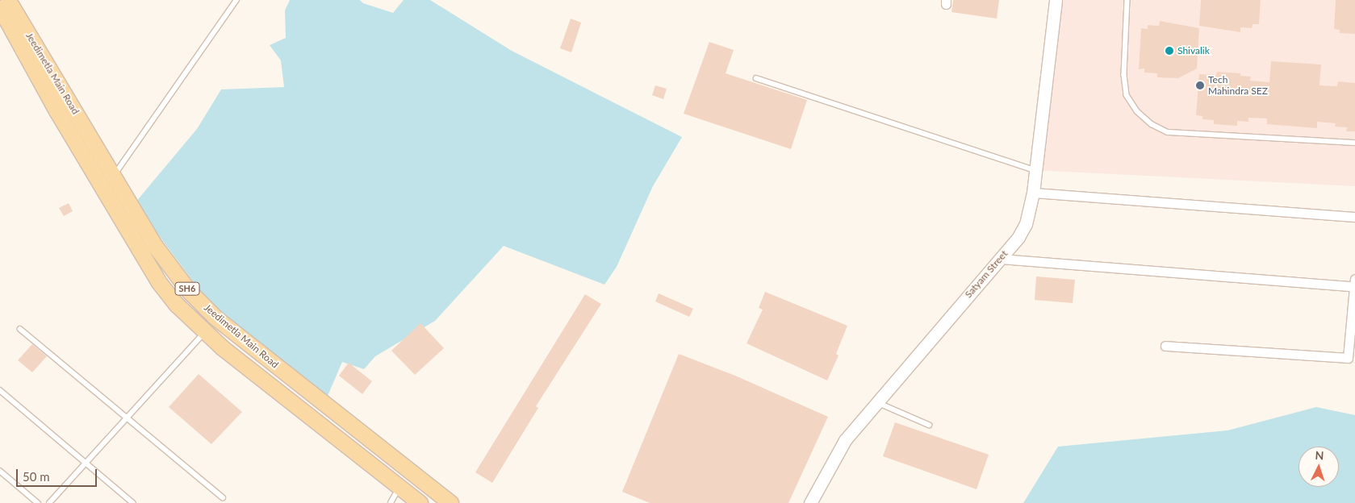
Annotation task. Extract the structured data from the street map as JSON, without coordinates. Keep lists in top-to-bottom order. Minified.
{"streets":{"main road":["Jeedimetla Main Road","SH6"],"street":["Satyam Street"]},"places":["Shivalik","Tech Mahindra SEZ"],"scale_bar":"50 m","north":"top"}
